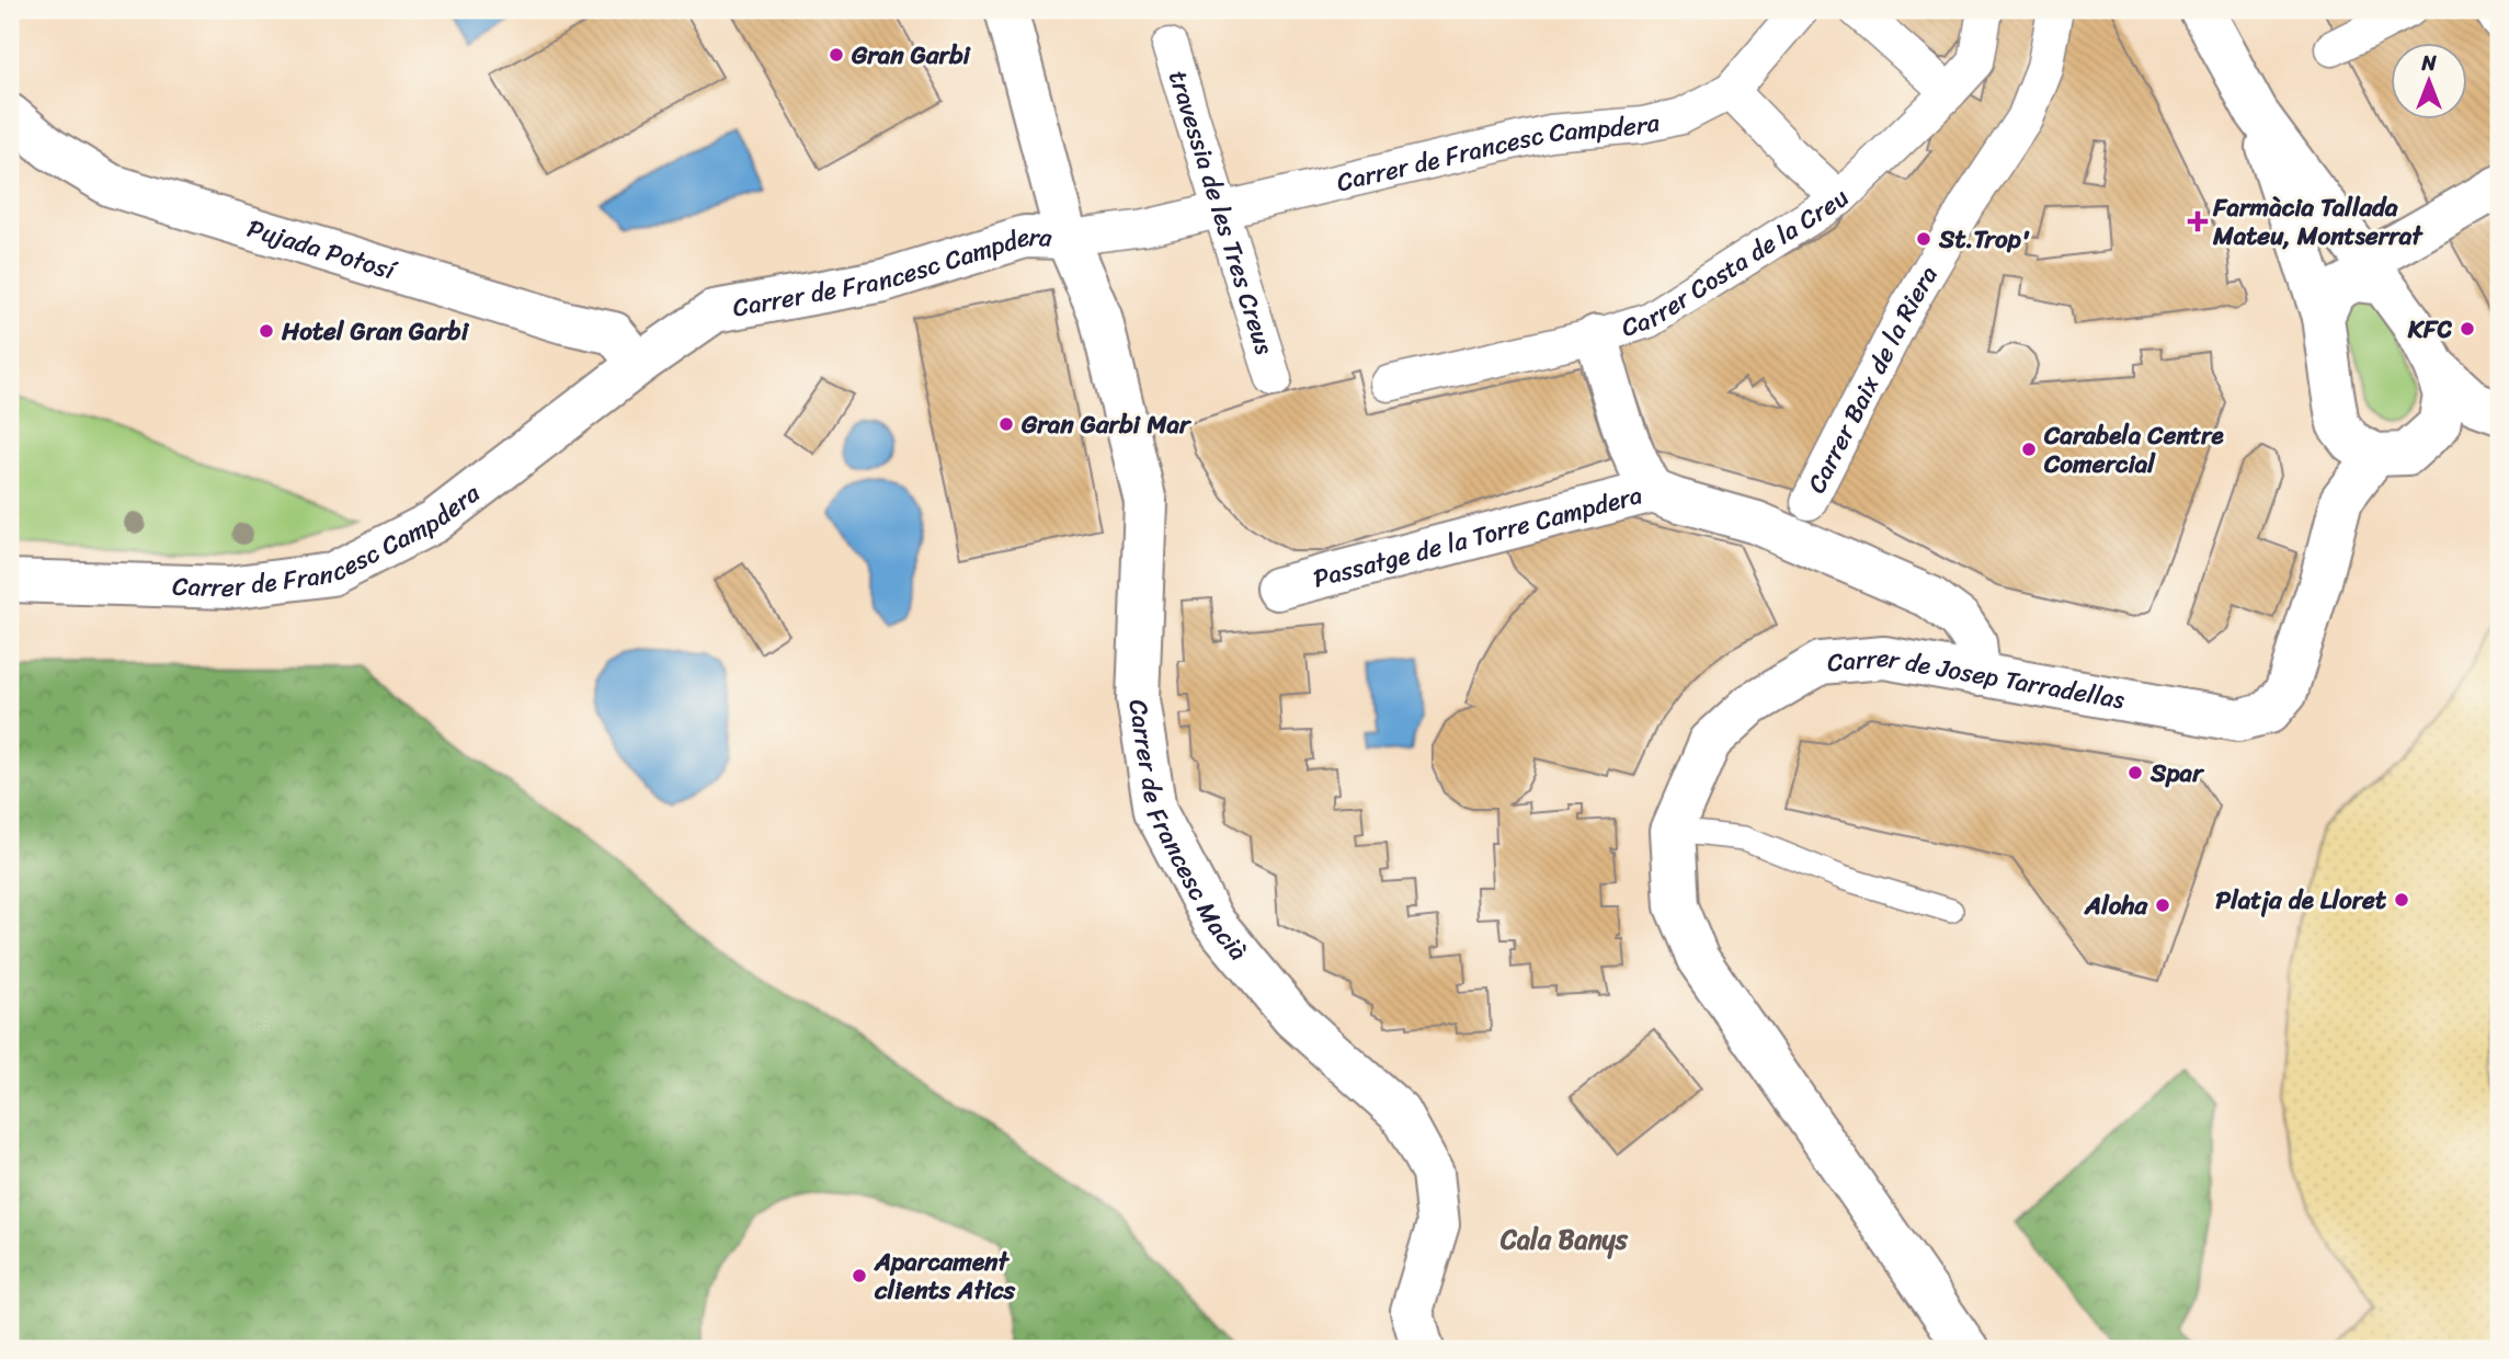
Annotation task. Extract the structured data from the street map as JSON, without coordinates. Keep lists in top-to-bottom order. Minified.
{"streets":{"street":["Carrer de Francesc Campdera","travessia de les Tres Creus","Pujada Potosí","Carrer Costa de la Creu","Carrer Baix de la Riera","Passatge de la Torre Campdera","Carrer de Josep Tarradellas","Carrer de Francesc Macià"]},"crossings":[["Carrer de Francesc Campdera","travessia de les Tres Creus"],["Carrer de Francesc Campdera","Pujada Potosí"],["Carrer de Francesc Campdera","Carrer de Francesc Macià"],["Passatge de la Torre Campdera","Carrer de Josep Tarradellas"]],"districts":["Cala Banys"],"places":{"other":["Gran Garbi","St.Trop'","KFC","Hotel Gran Garbi","Gran Garbi Mar","Carabela Centre Comercial","Spar","Platja de Lloret","Aloha","Aparcament clients Atics"],"health":["Farmàcia Tallada Mateu, Montserrat"]},"north":"top"}
